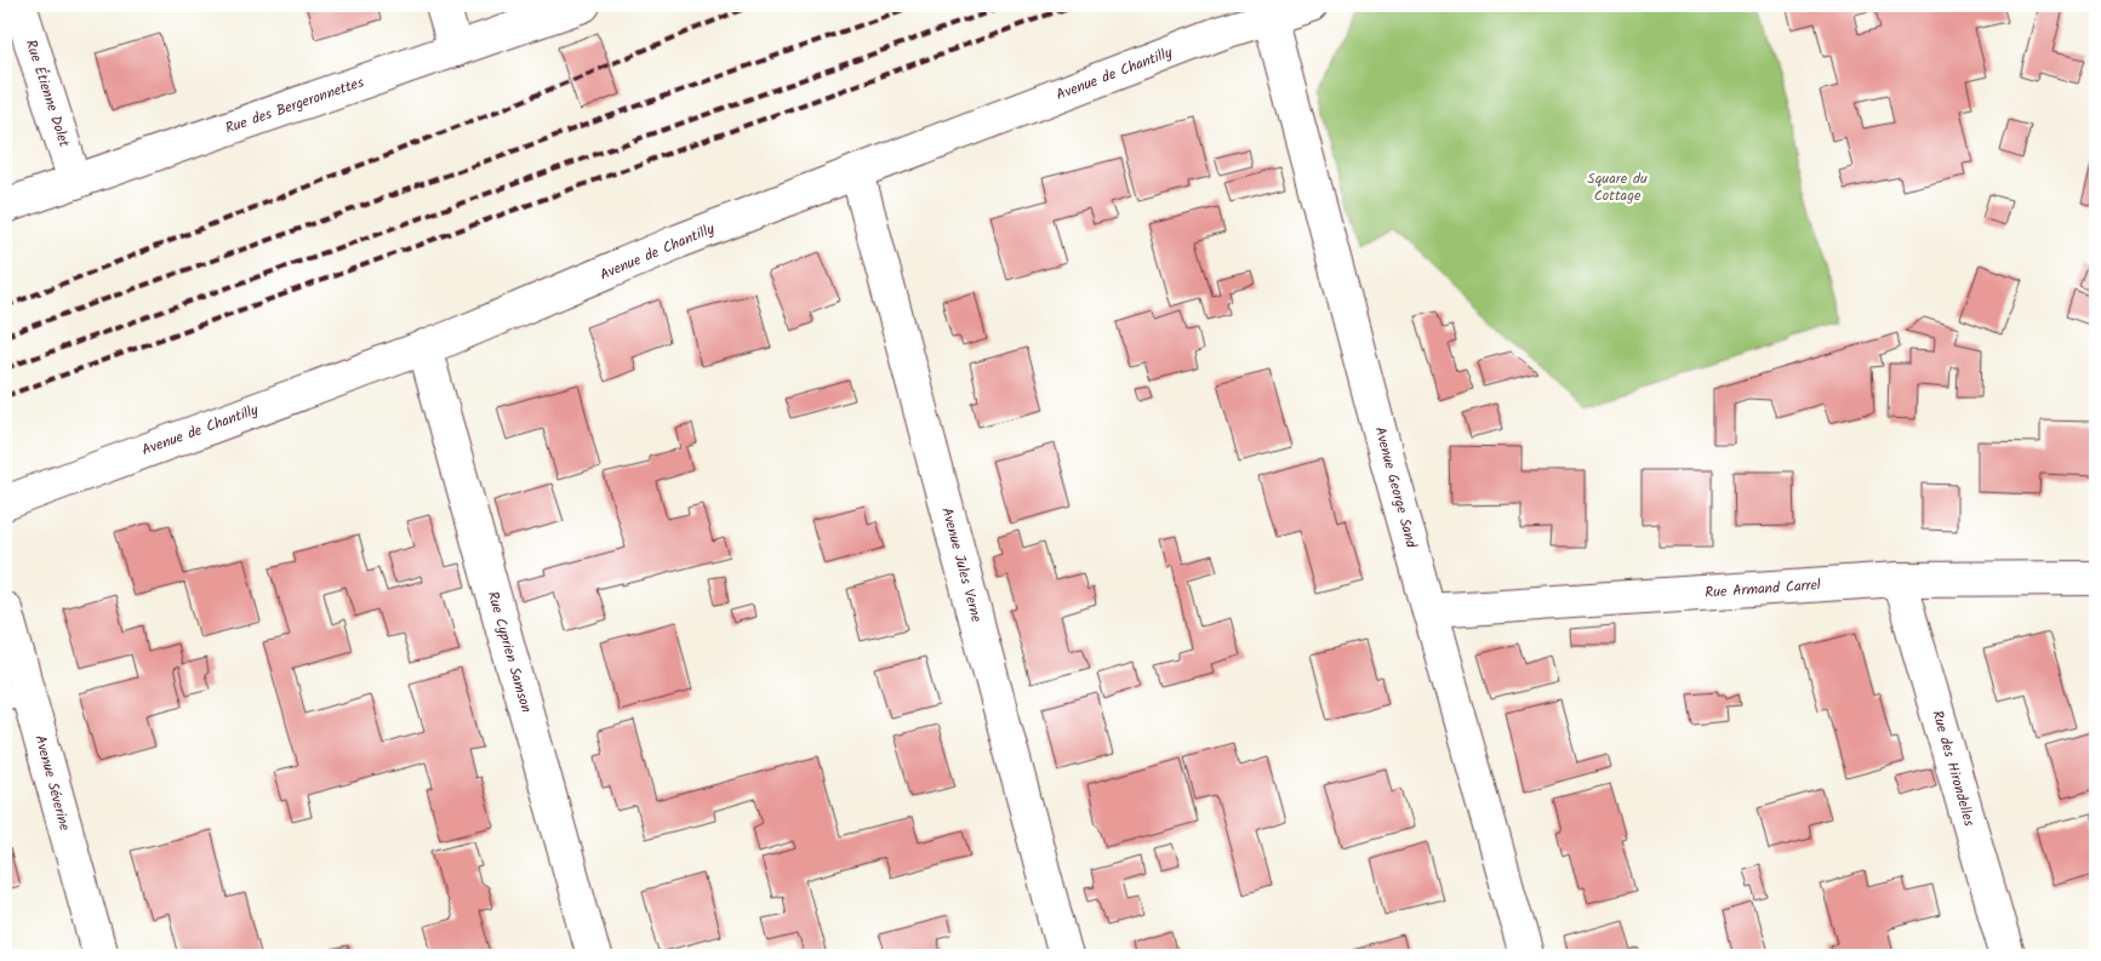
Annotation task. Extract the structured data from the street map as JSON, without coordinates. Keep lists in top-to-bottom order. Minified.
{"streets":{"street":["Avenue de Chantilly","Rue Étienne Dolet","Rue des Bergeronnettes","Avenue George Sand","Avenue Jules Verne","Rue Armand Carrel","Rue Cyprien Samson","Rue des Hirondelles","Avenue Séverine"]},"crossings":[["Avenue de Chantilly","Avenue George Sand"],["Avenue de Chantilly","Avenue Jules Verne"],["Avenue de Chantilly","Rue Cyprien Samson"],["Rue Étienne Dolet","Rue des Bergeronnettes"],["Avenue George Sand","Rue Armand Carrel"],["Rue Armand Carrel","Rue des Hirondelles"]],"parks":["Square du Cottage"]}
